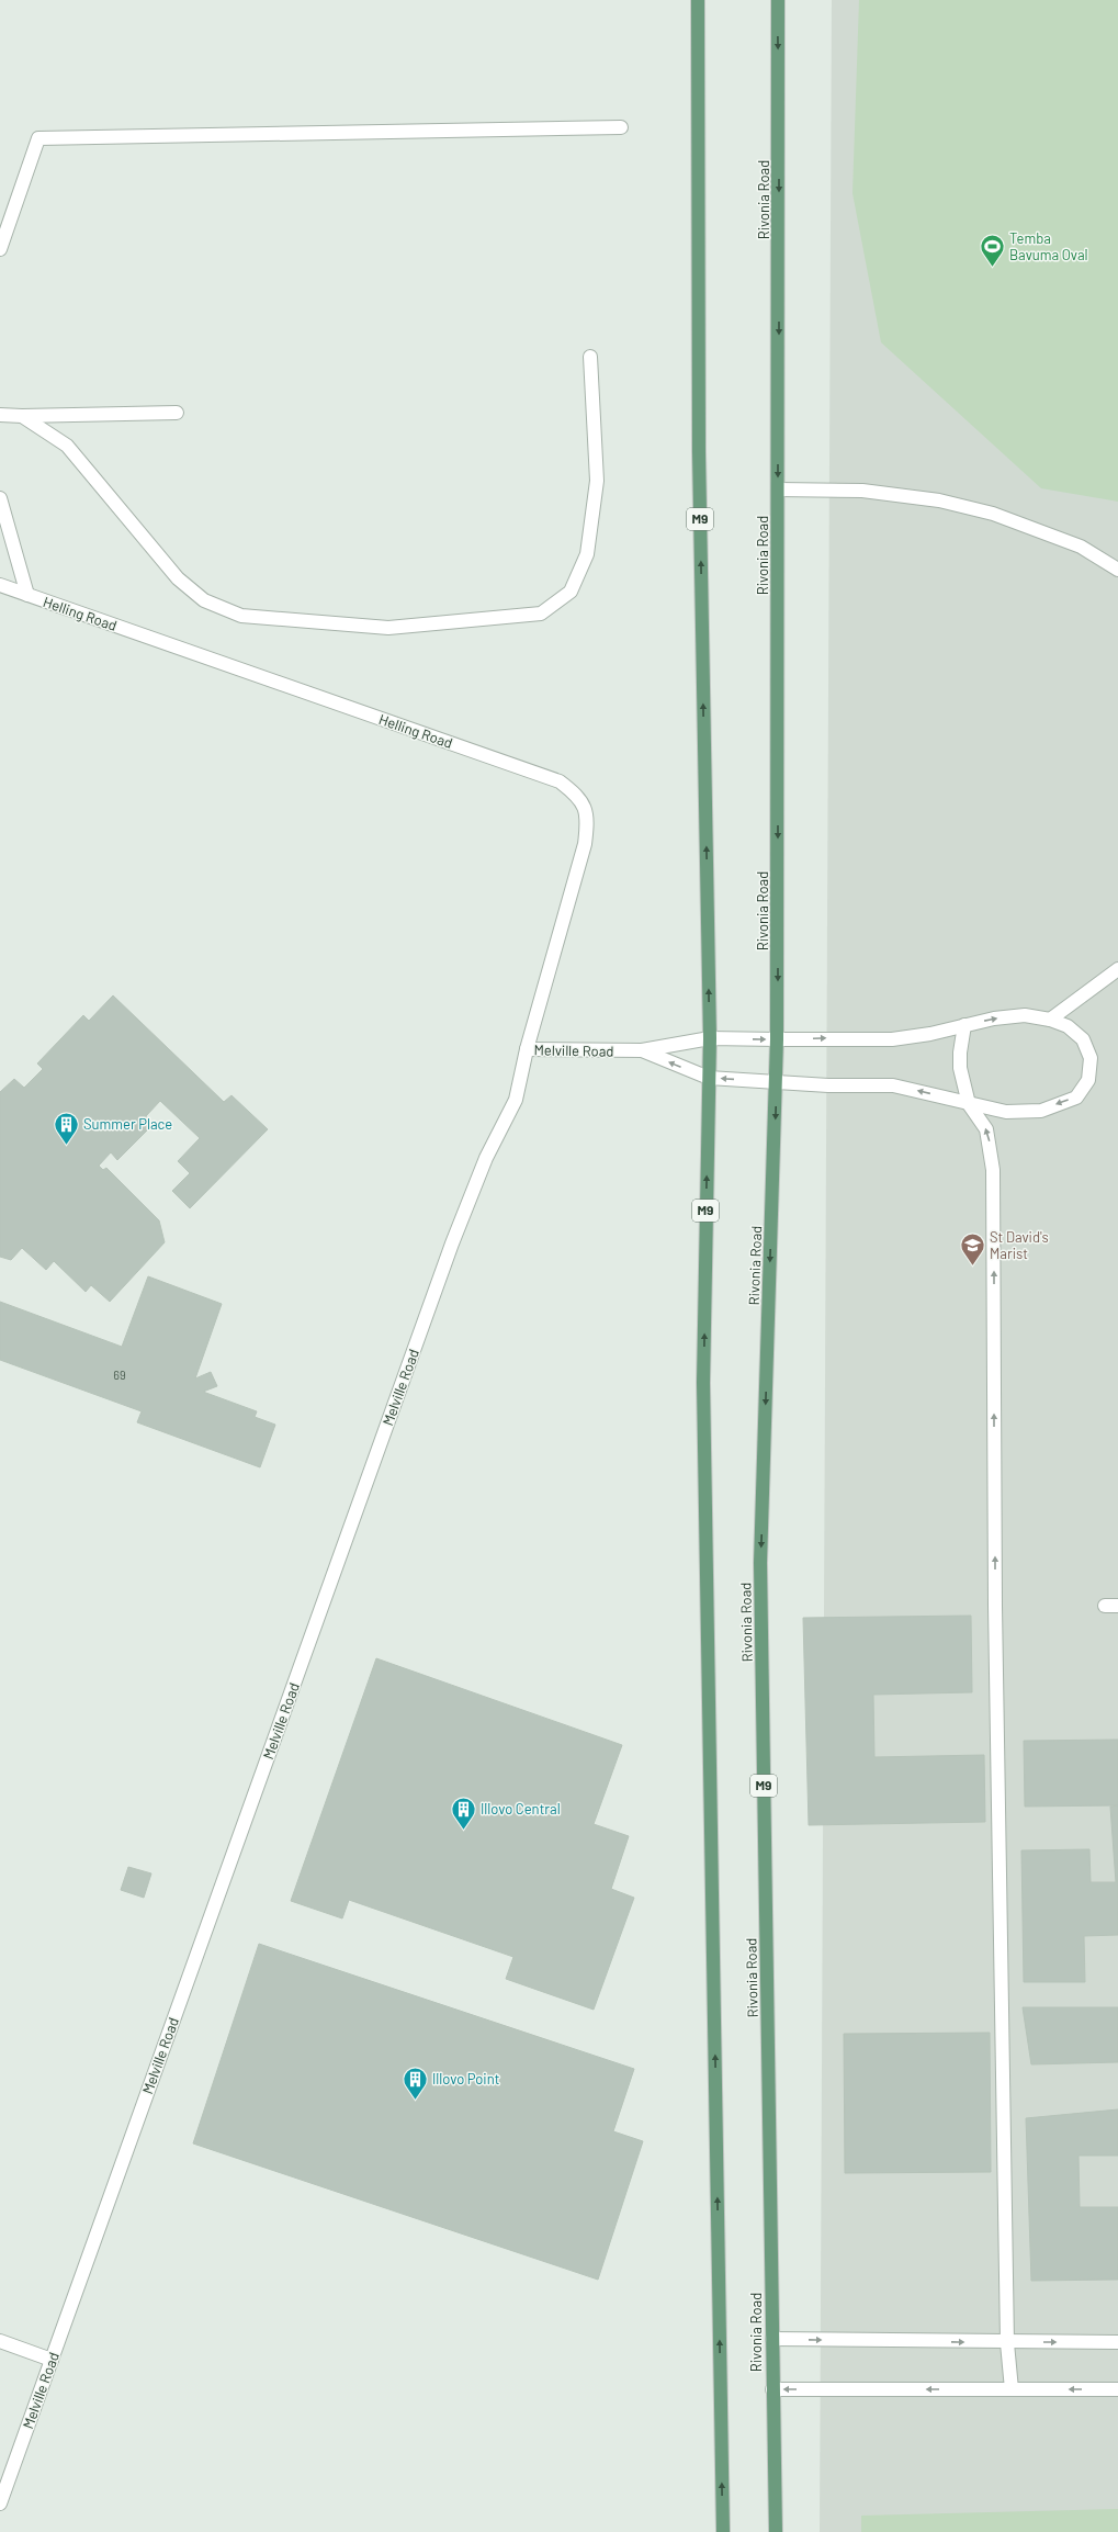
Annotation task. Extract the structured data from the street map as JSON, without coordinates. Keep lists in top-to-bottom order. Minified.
{"streets":{"main road":["Rivonia Road","M9"],"street":["Helling Road","Melville Road"]},"crossings":[["Rivonia Road","Melville Road"],["M9","Melville Road"],["Helling Road","Melville Road"]],"places":{"sports":["Temba Bavuma Oval"],"building":["Summer Place","Illovo Central","Illovo Point"],"school or university":["St David's Marist"]},"house_numbers":["69"]}
